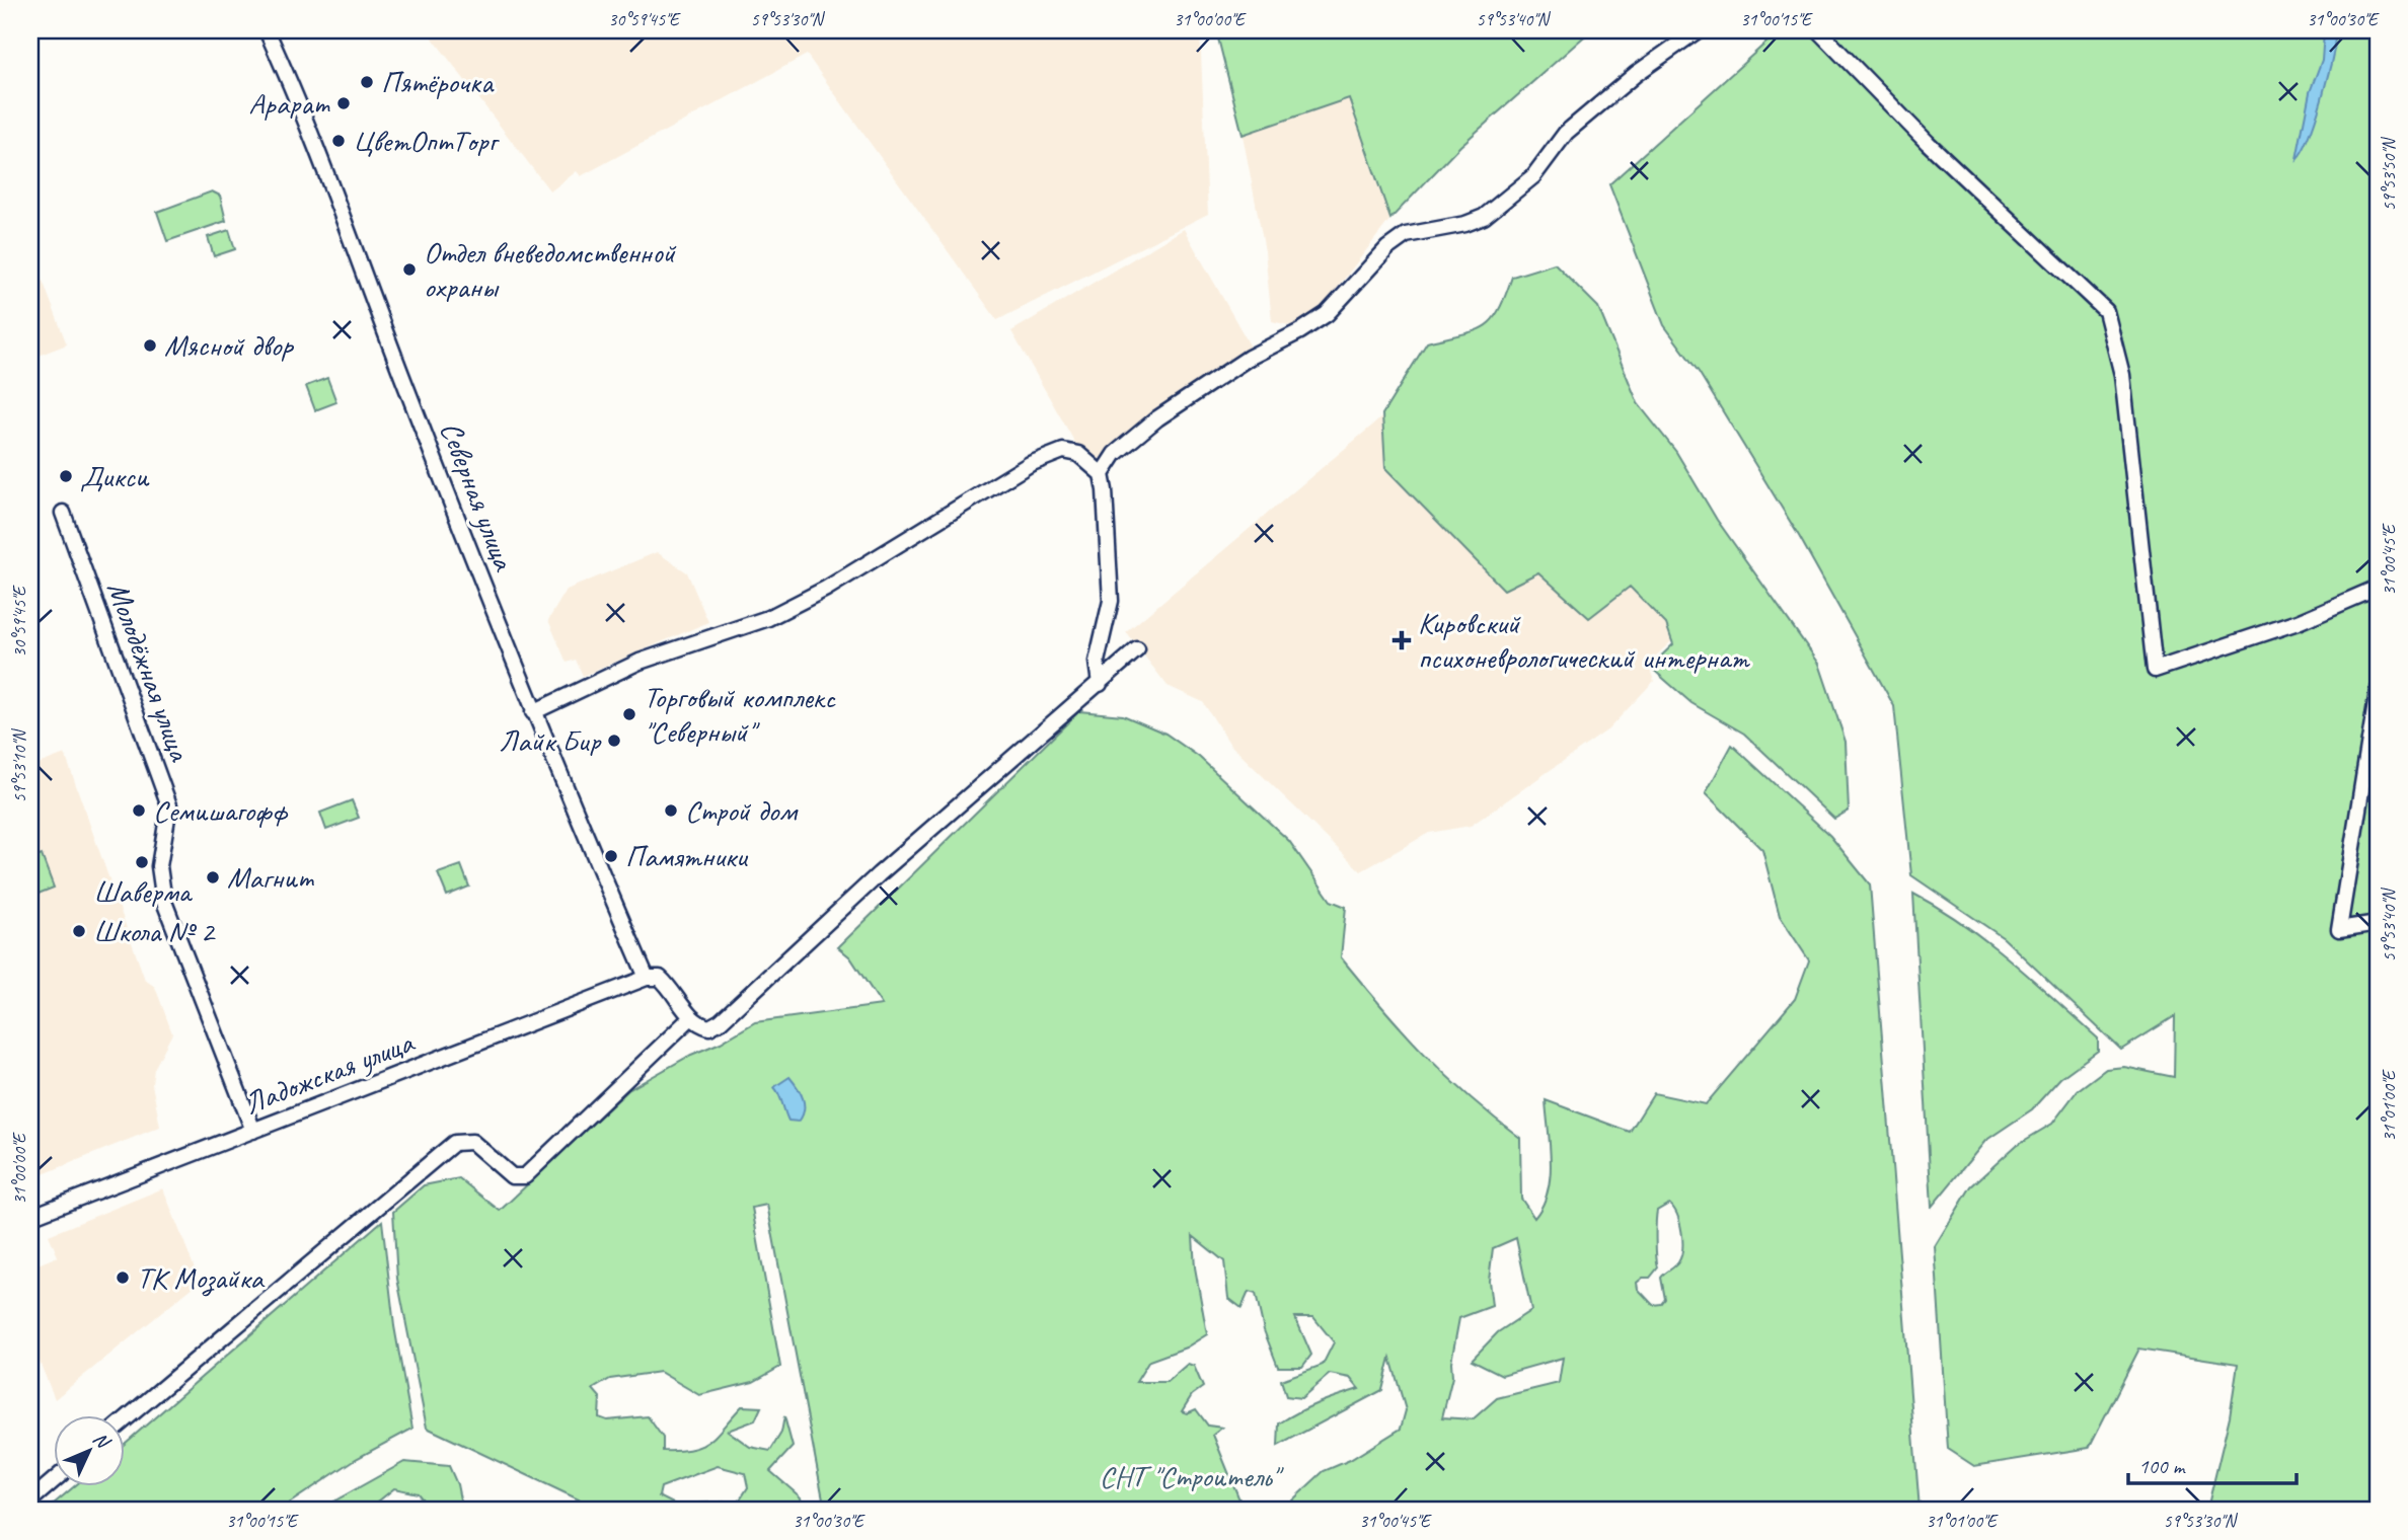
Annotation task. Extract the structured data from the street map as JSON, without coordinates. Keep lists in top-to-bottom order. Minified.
{"streets":{"street":["Северная улица","Молодёжная улица","Ладожская улица"]},"crossings":[["Северная улица","Ладожская улица"],["Молодёжная улица","Ладожская улица"]],"parks":["СНТ \"Строитель\""],"places":{"other":["Пятёрочка","Арарат","ЦветОптТорг","Отдел вневедомственной охраны","Мясной двор","Дикси","Торговый комплекс \"Северный\"","Лайк Бир","Семишагофф","Строй дом","Памятники","Шаверма","Магнит","Школа № 2","ТК Мозайка"],"health":["Кировский психоневрологический интернат"]},"scale_bar":"100 m","north":"top right","coordinates":["30°59'45\"E","59°53'30\"N","31°00'00\"E","59°53'40\"N","31°00'15\"E","31°00'30\"E","59°53'50\"N","31°00'45\"E","59°53'10\"N","31°01'00\"E"]}
